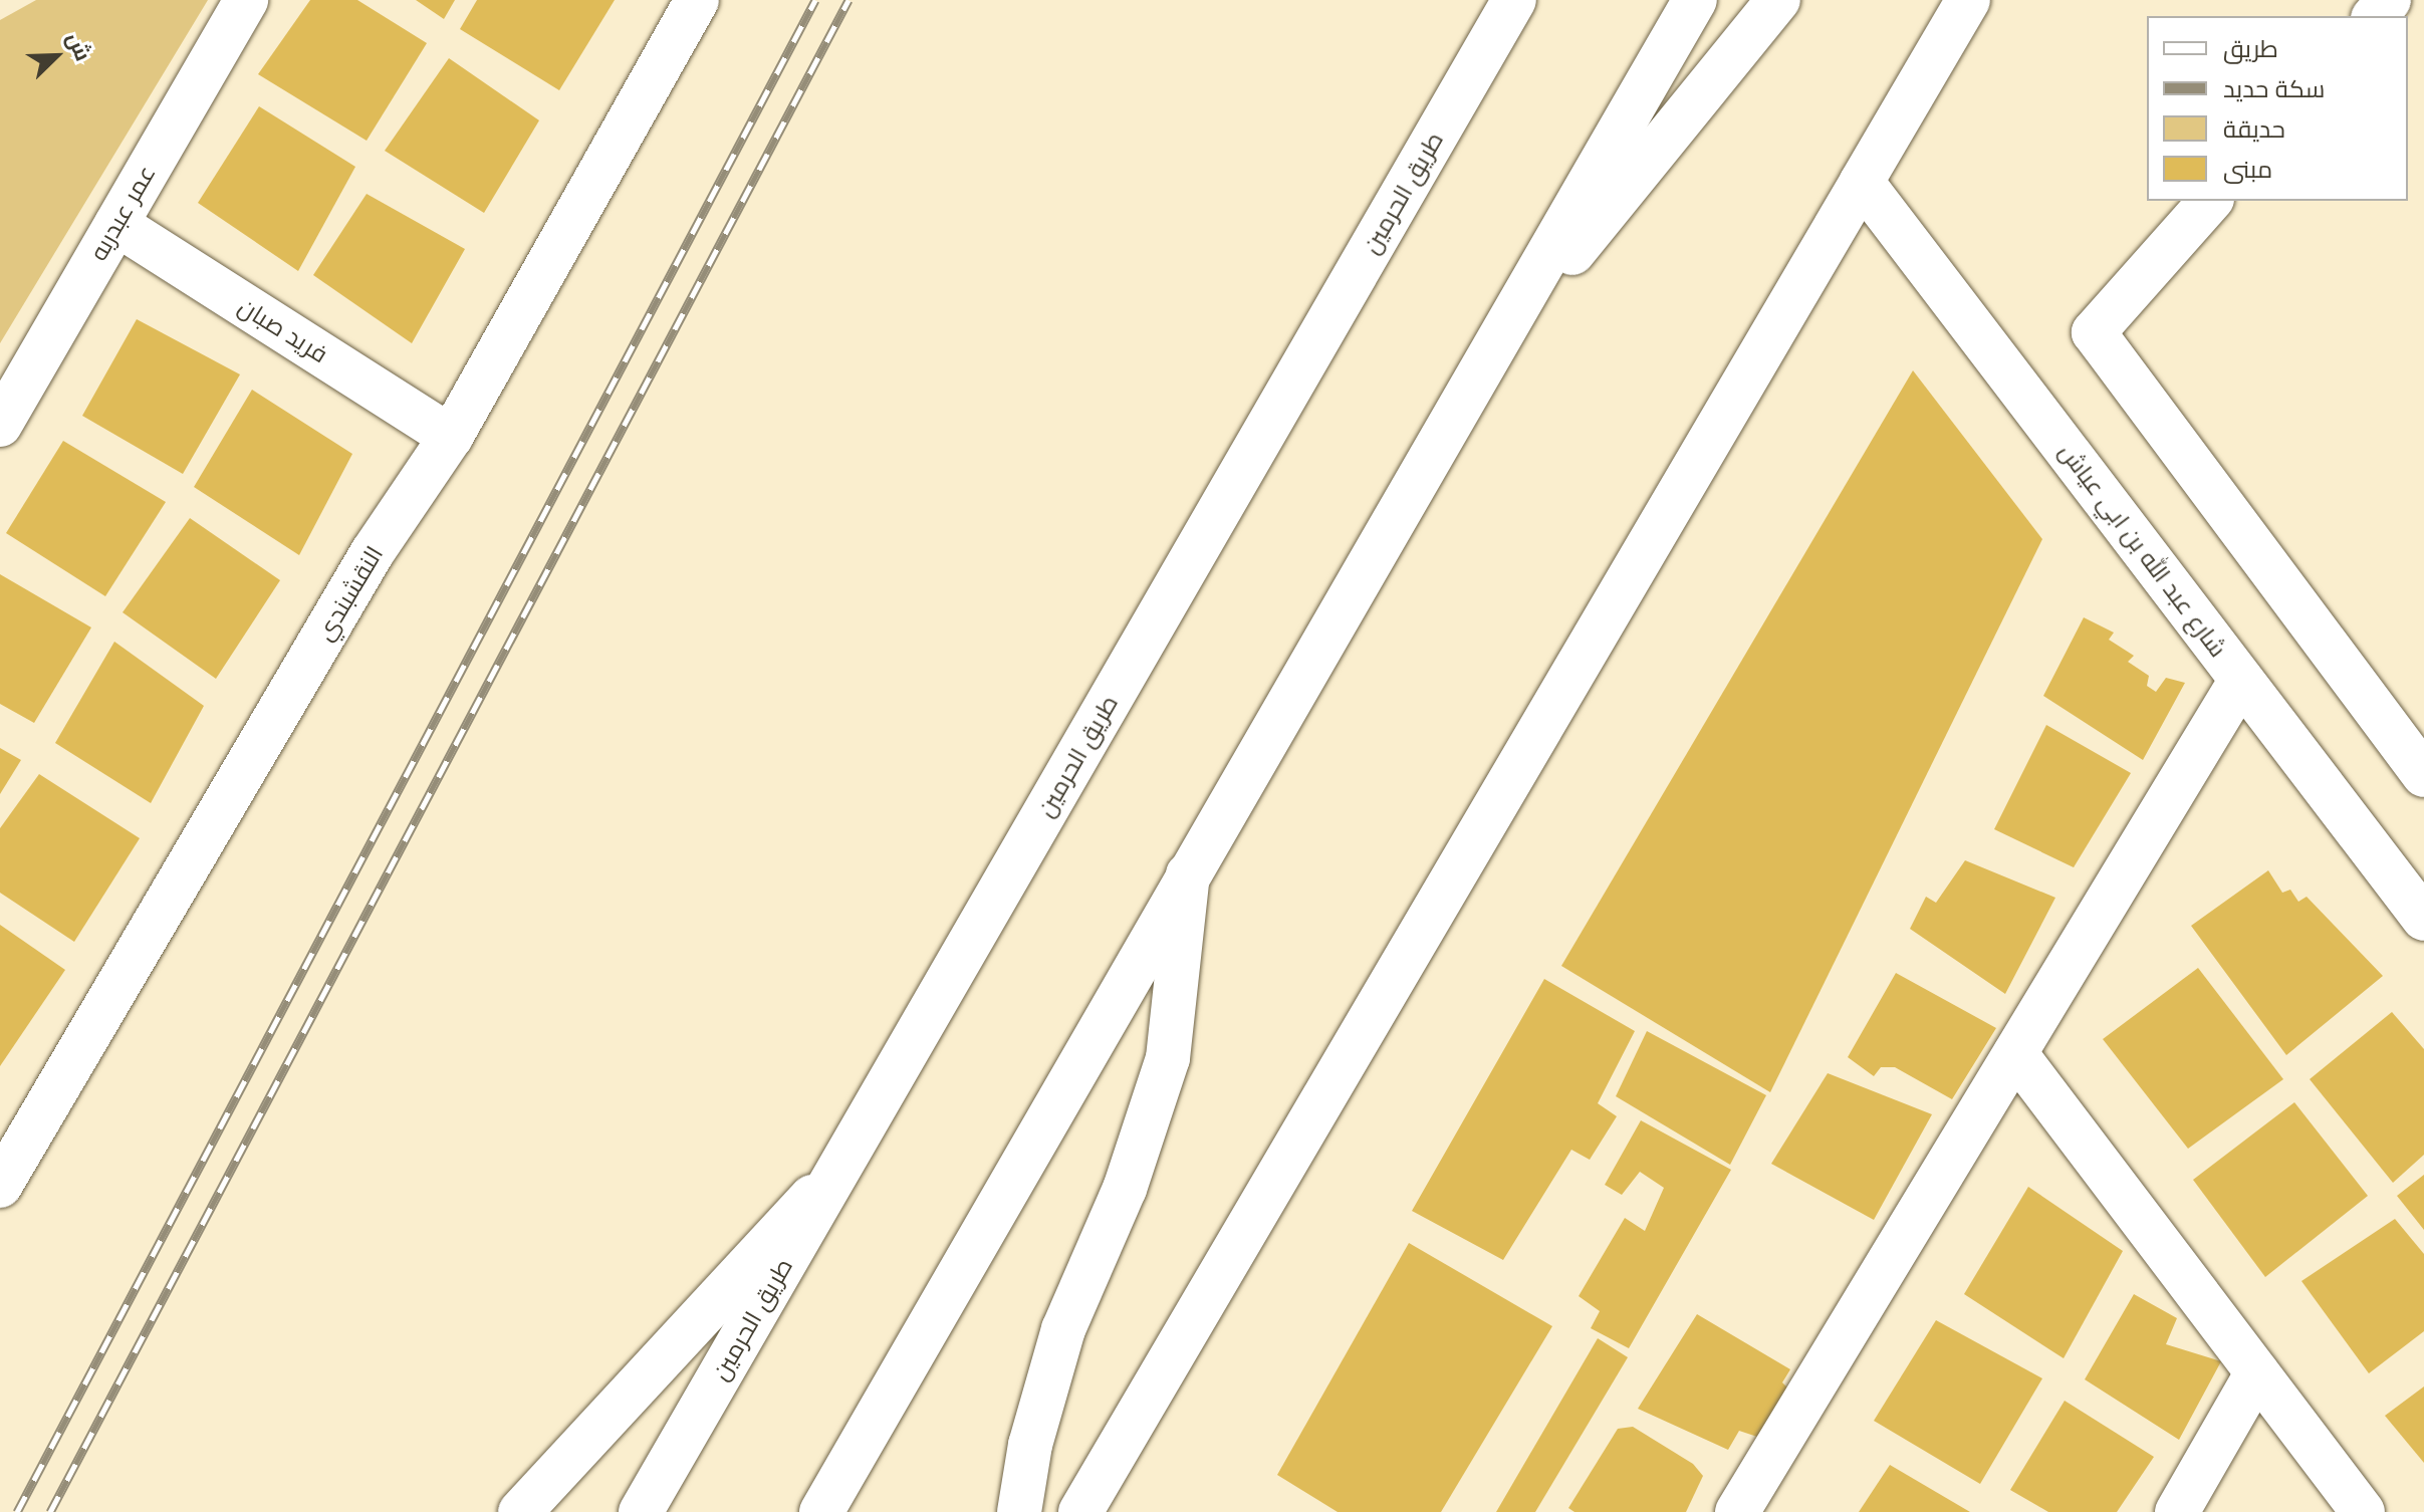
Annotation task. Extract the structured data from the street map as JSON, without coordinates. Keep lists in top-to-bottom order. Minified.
{"streets":{"main road":["طريق الحرمين","عمر عبدربه","فريد صبان","شارع عبد الله بن ابي عياش","النقشبندي"]},"crossings":[["عمر عبدربه","فريد صبان"],["فريد صبان","النقشبندي"]],"legend":["طريق","سكة حديد","حديقة","مبنى"],"north":"top right"}
